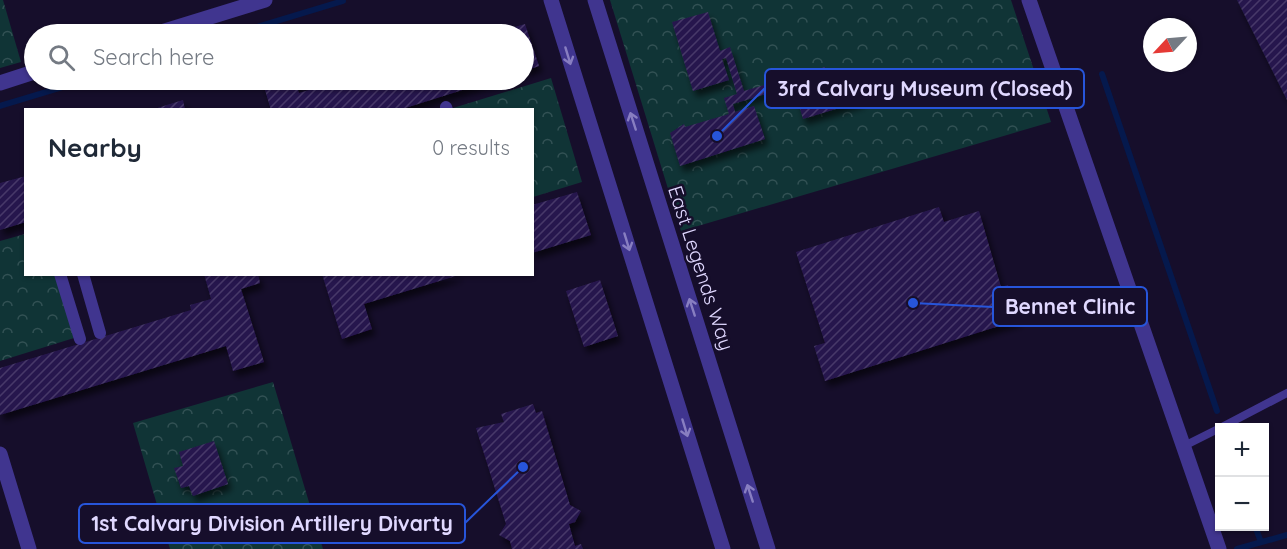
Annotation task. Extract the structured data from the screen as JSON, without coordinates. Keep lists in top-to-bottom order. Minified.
{"streets":{"street":["East Legends Way"]},"places":["3rd Calvary Museum (Closed)","Bennet Clinic","1st Calvary Division Artillery Divarty"],"north":"bottom left","page":{"search":"Search here","heading":["Nearby","0 results"],"map_buttons":["+","−"]}}
